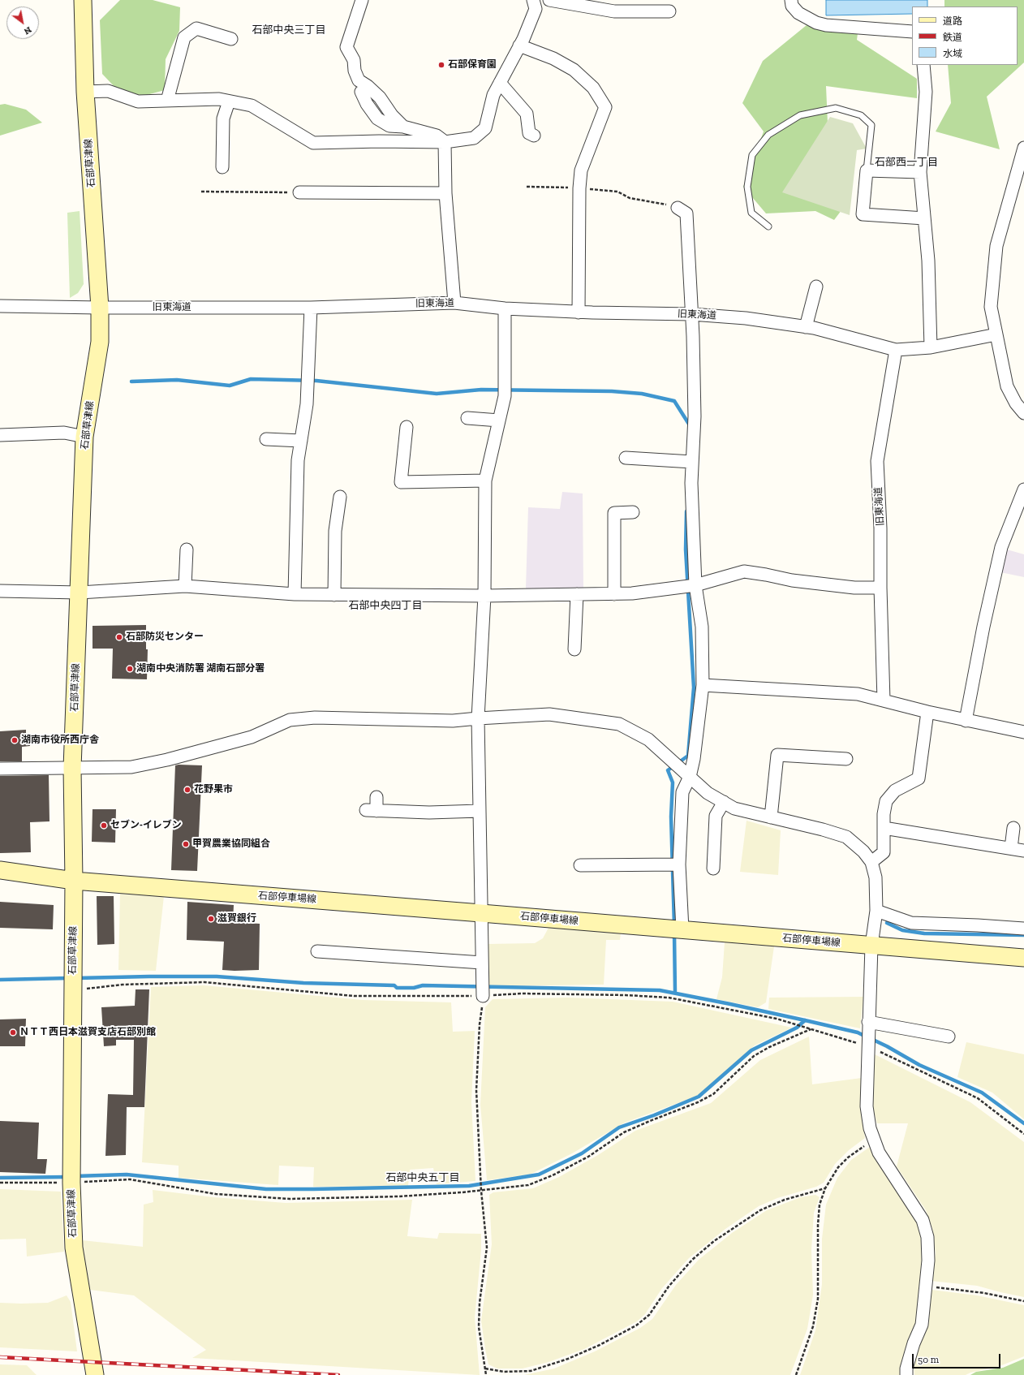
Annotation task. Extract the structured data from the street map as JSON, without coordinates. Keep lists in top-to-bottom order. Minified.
{"streets":{"main road":["石部草津線","石部停車場線"],"street":["旧東海道"]},"crossings":[["石部草津線","旧東海道"],["石部草津線","石部停車場線"]],"districts":["石部中央三丁目","石部西一丁目","石部中央四丁目","石部中央五丁目"],"places":["石部保育園","石部防災センター","湖南中央消防署 湖南石部分署","湖南市役所西庁舎","花野果市","セブン-イレブン","甲賀農業協同組合","滋賀銀行","ＮＴＴ西日本滋賀支店石部別館"],"legend":["道路","鉄道","水域"],"scale_bar":"50 m","north":"bottom right"}
